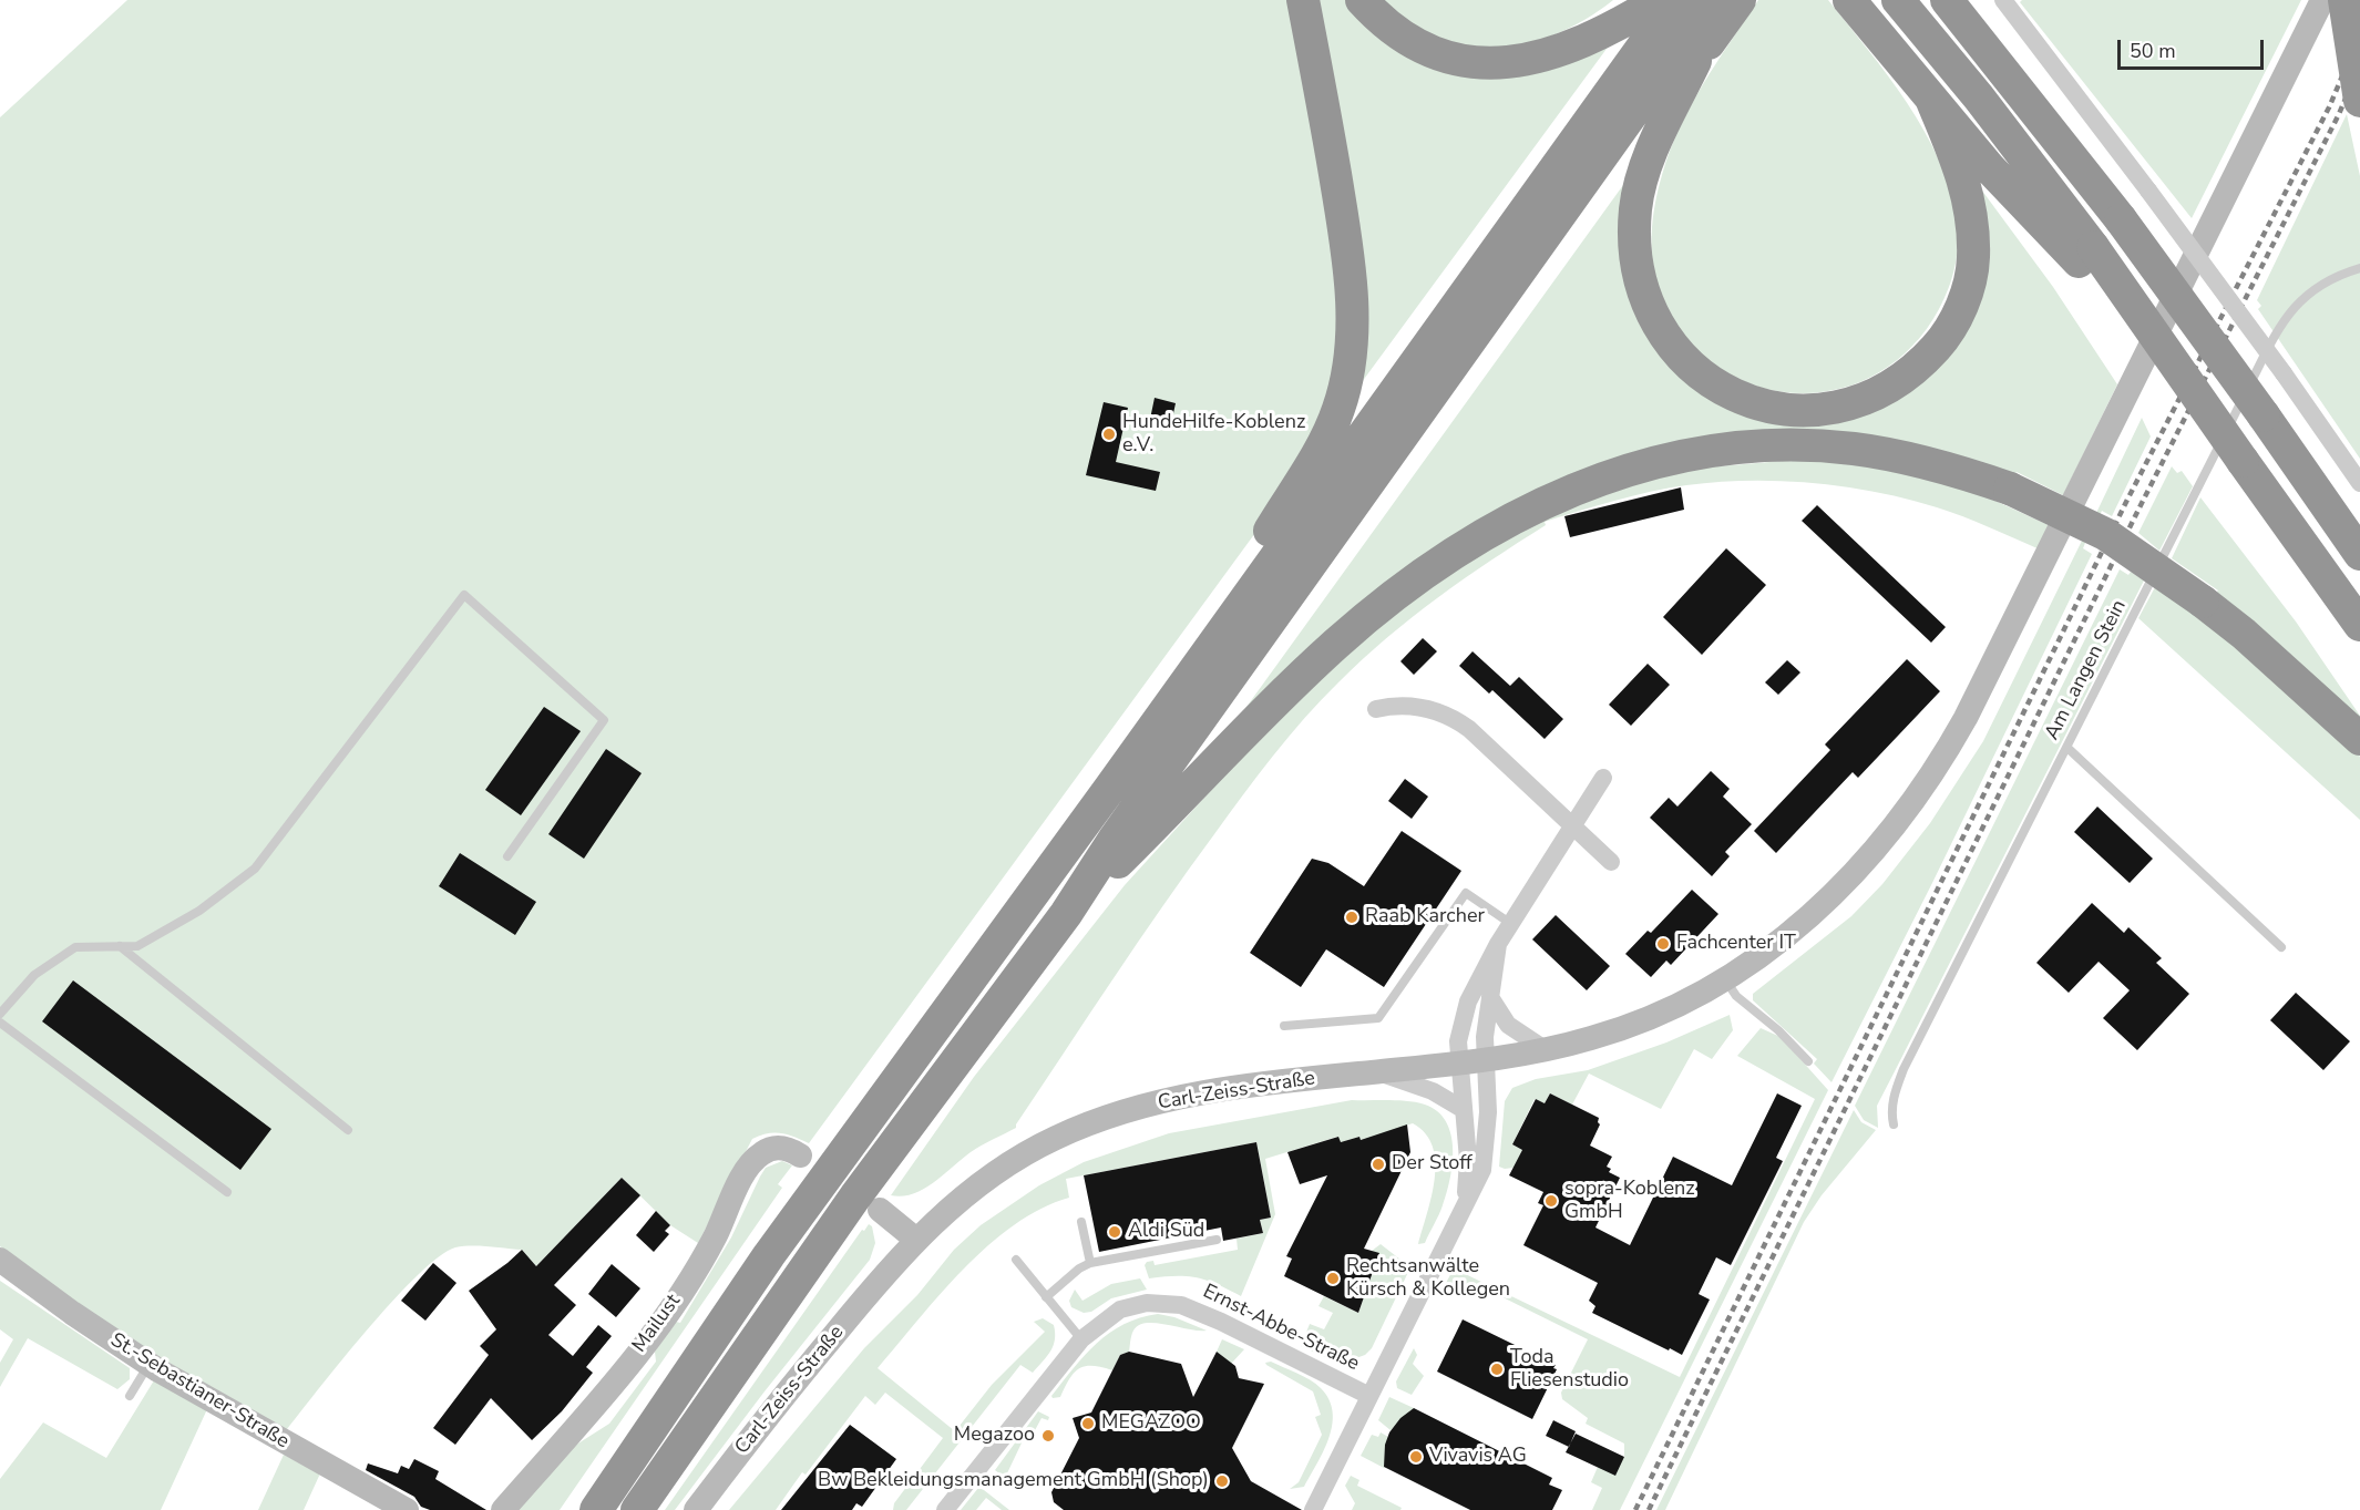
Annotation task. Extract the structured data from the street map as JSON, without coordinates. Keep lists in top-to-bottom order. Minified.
{"streets":{"main road":["Carl-Zeiss-Straße","Mailust","St.-Sebastianer-Straße"],"street":["Ernst-Abbe-Straße"],"lane":["Am Langen Stein"]},"places":["HundeHilfe-Koblenz e.V.","Raab Karcher","Fachcenter IT","Der Stoff","sopra-Koblenz GmbH","Aldi Süd","Rechtsanwälte Kürsch & Kollegen","Toda Fliesenstudio","MEGAZOO","Megazoo","Vivavis AG","Bw Bekleidungsmanagement GmbH (Shop)"],"scale_bar":"50 m"}
